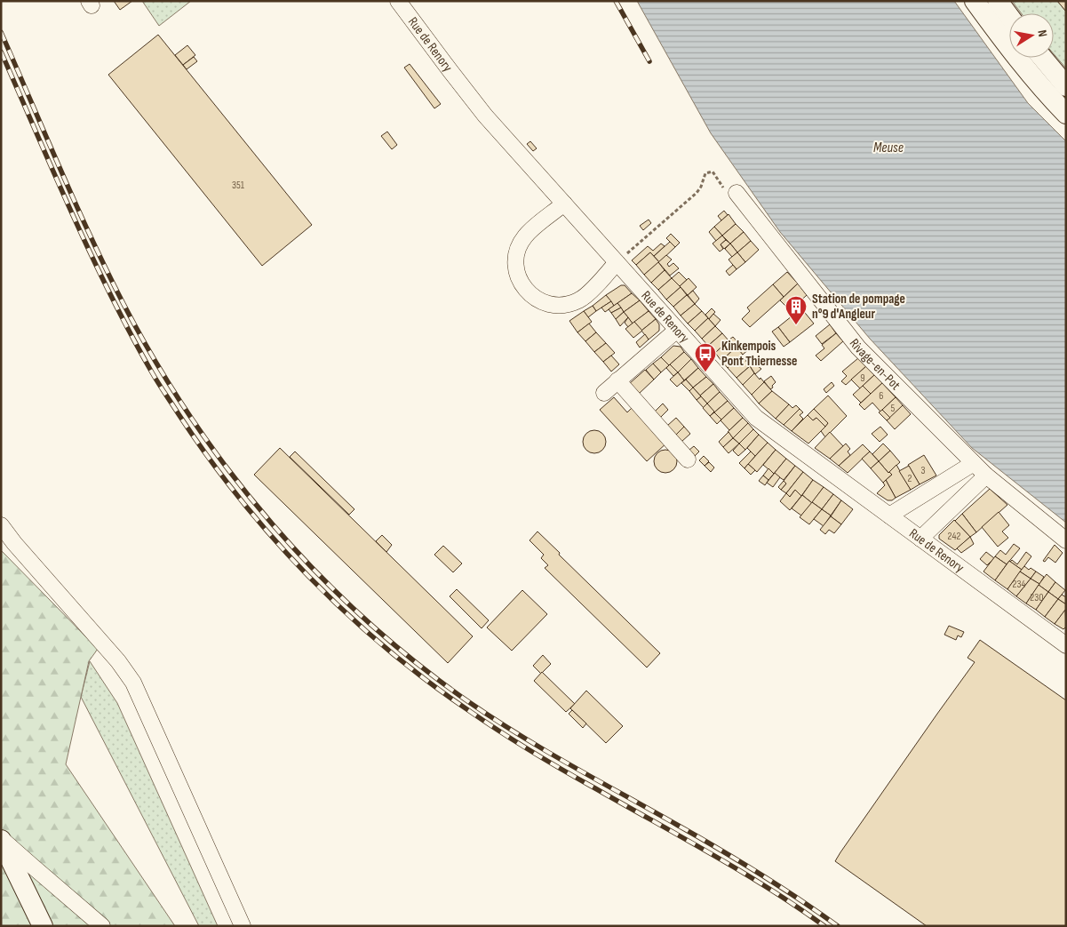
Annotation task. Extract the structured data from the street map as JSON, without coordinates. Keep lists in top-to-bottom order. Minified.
{"streets":{"street":["Rue de Renory","Rivage-en-Pot"]},"water":["Meuse"],"places":{"building":["Station de pompage n°9 d'Angleur"],"bus stop":["Kinkempois Pont Thiernesse"]},"house_numbers":["351","9","6","5","3","2","242","234","230"],"north":"right"}
